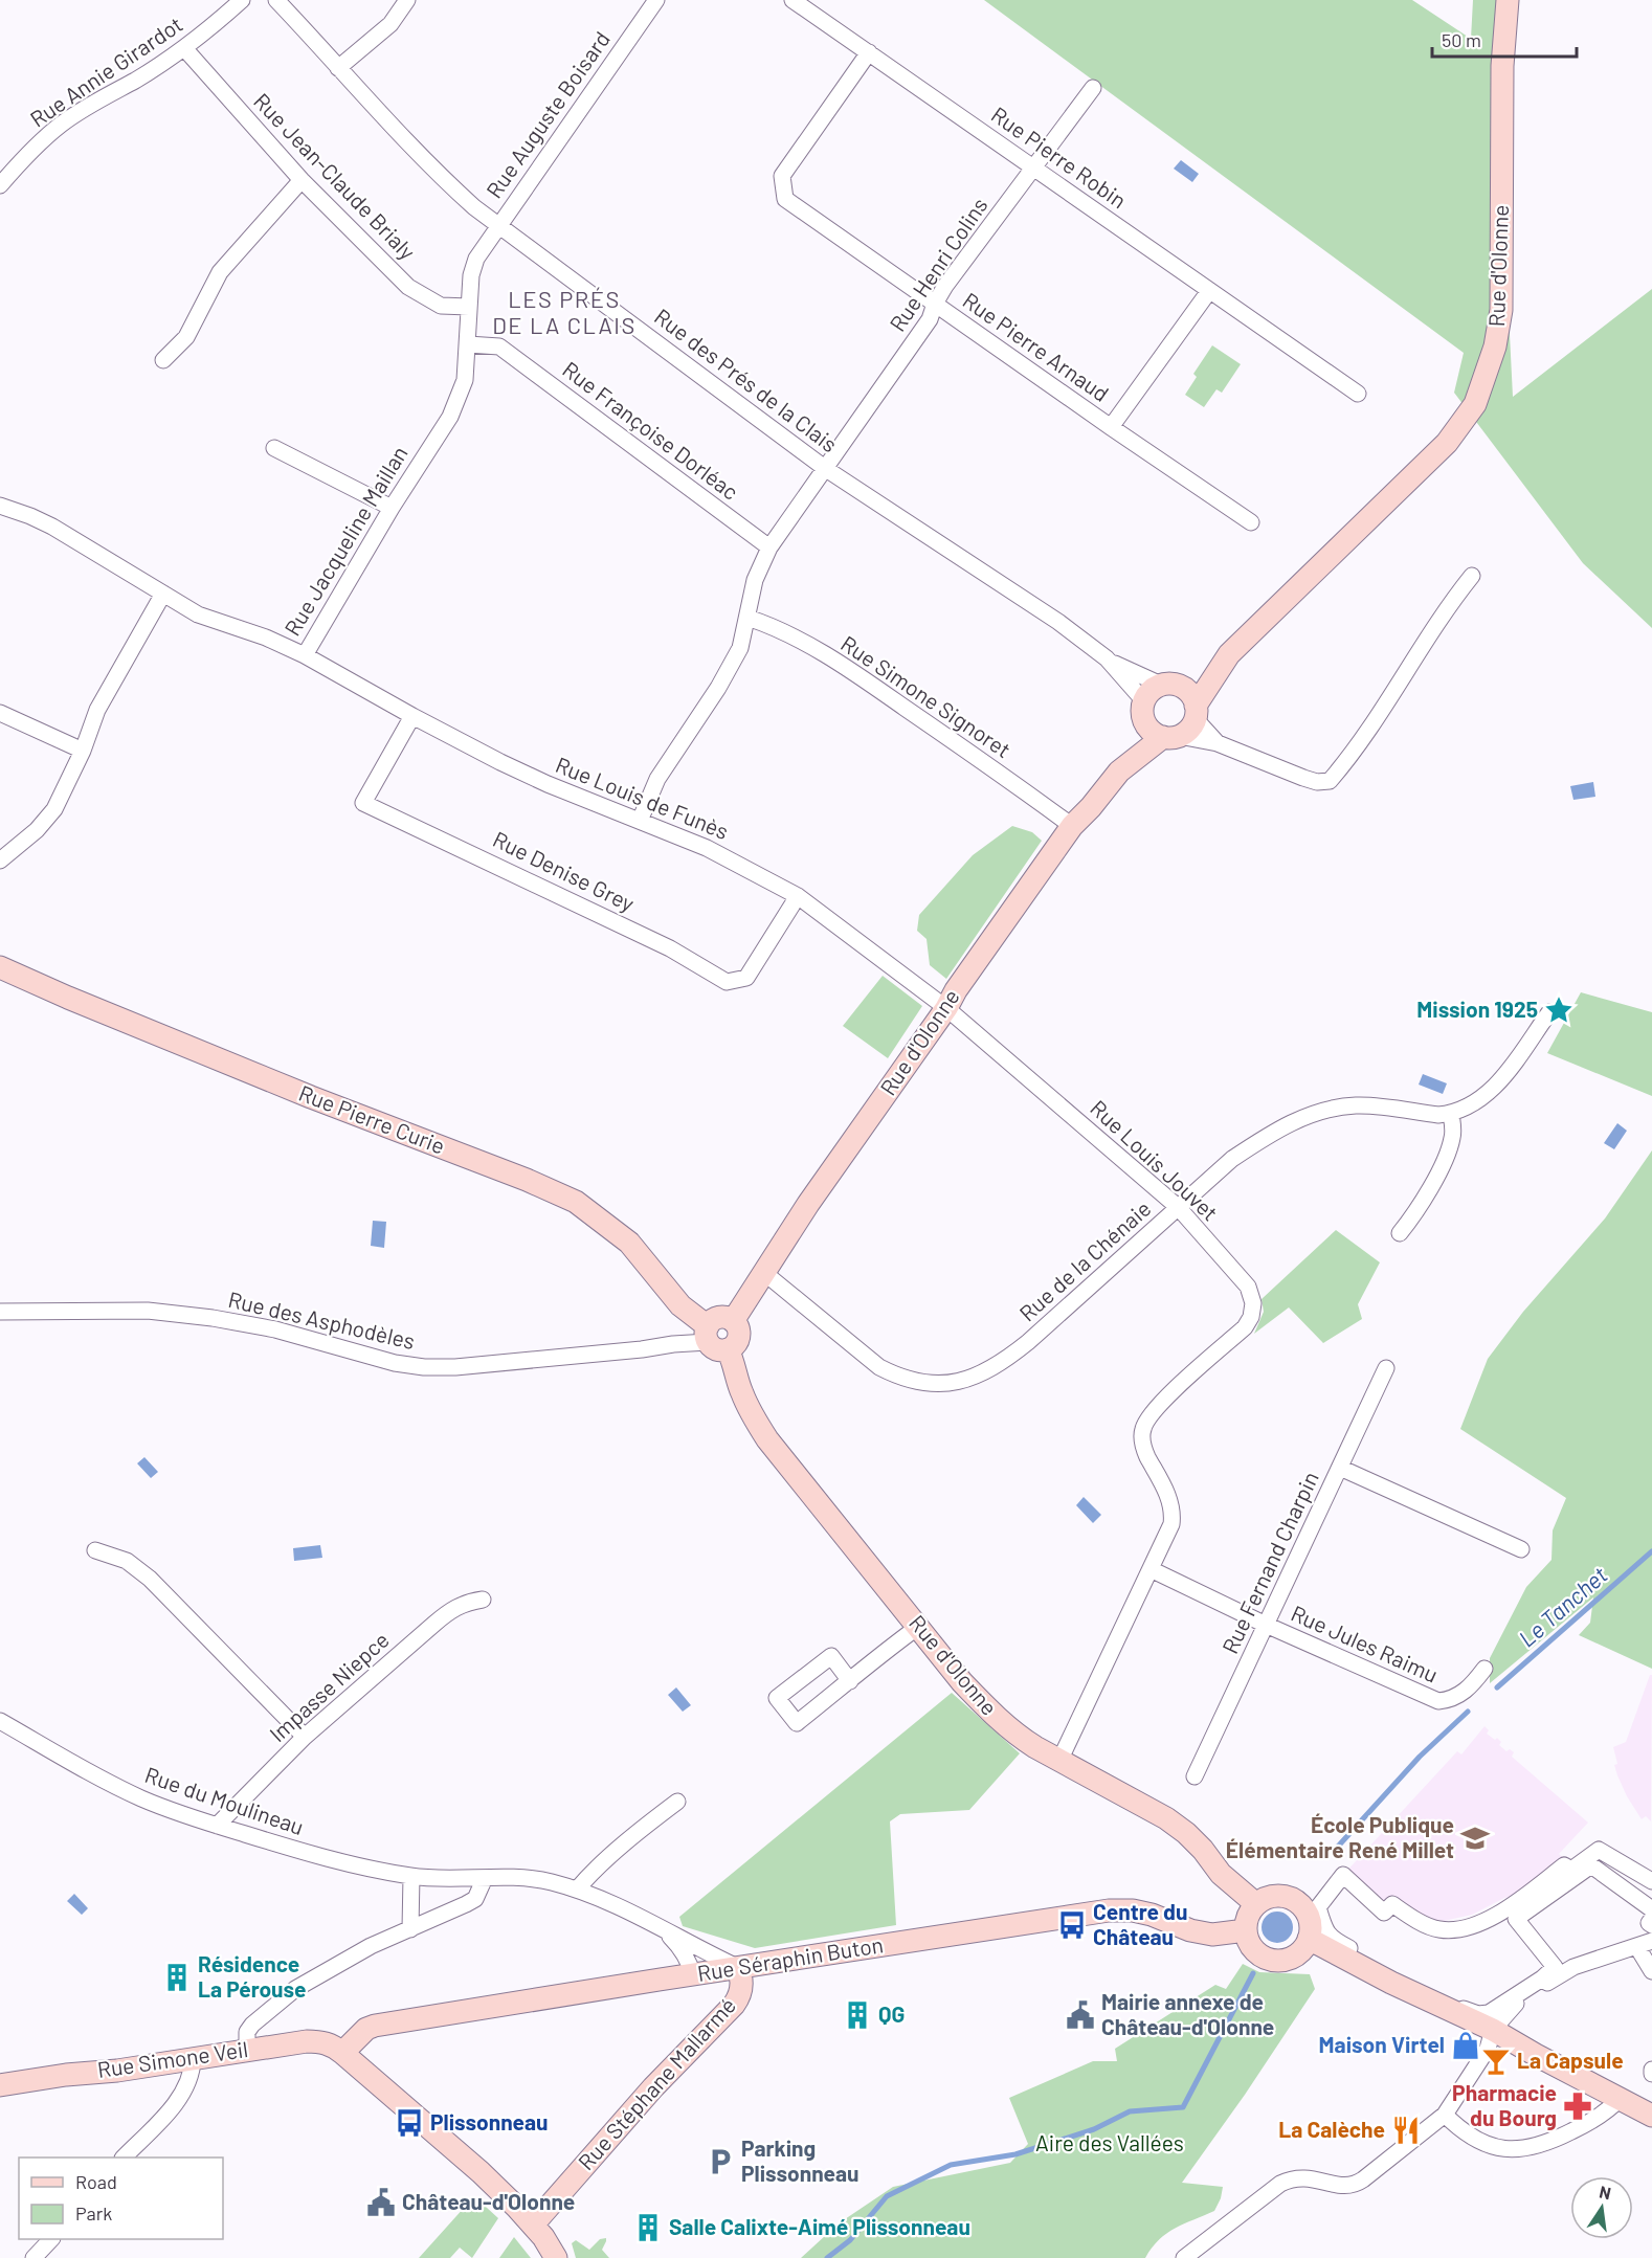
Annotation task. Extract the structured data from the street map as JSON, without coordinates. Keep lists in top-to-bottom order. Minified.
{"streets":{"street":["Rue Annie Girardot","Rue Auguste Boisard","Rue Pierre Robin","Rue Jean-Claude Brialy","Rue Henri Colins","Rue d'Olonne","Rue Pierre Arnaud","Rue des Prés de la Clais","Rue Françoise Dorléac","Rue Jacqueline Maillan","Rue Simone Signoret","Rue Louis de Funès","Rue Denise Grey","Rue Pierre Curie","Rue Louis Jouvet","Rue de la Chénaie","Rue des Asphodèles","Rue Fernand Charpin","Rue Jules Raimu","Impasse Niepce","Rue du Moulineau","Rue Séraphin Buton","Rue Simone Veil","Rue Stéphane Mallarmé"]},"crossings":[["Rue Annie Girardot","Rue Jean-Claude Brialy"],["Rue Auguste Boisard","Rue des Prés de la Clais"],["Rue Auguste Boisard","Rue Jacqueline Maillan"],["Rue Pierre Robin","Rue Henri Colins"],["Rue Pierre Robin","Rue Pierre Arnaud"],["Rue Jean-Claude Brialy","Rue Jacqueline Maillan"],["Rue Henri Colins","Rue Pierre Arnaud"],["Rue Henri Colins","Rue des Prés de la Clais"],["Rue Henri Colins","Rue Françoise Dorléac"],["Rue Henri Colins","Rue Simone Signoret"],["Rue Henri Colins","Rue Louis de Funès"],["Rue d'Olonne","Rue des Prés de la Clais"],["Rue d'Olonne","Rue Simone Signoret"],["Rue d'Olonne","Rue Louis de Funès"],["Rue d'Olonne","Rue Pierre Curie"],["Rue d'Olonne","Rue Louis Jouvet"],["Rue d'Olonne","Rue de la Chénaie"],["Rue d'Olonne","Rue des Asphodèles"],["Rue d'Olonne","Rue Séraphin Buton"],["Rue des Prés de la Clais","Rue Jacqueline Maillan"],["Rue Françoise Dorléac","Rue Jacqueline Maillan"],["Rue Jacqueline Maillan","Rue Louis de Funès"],["Rue Louis de Funès","Rue Denise Grey"],["Rue Louis de Funès","Rue Louis Jouvet"],["Rue Pierre Curie","Rue des Asphodèles"],["Rue Louis Jouvet","Rue de la Chénaie"],["Rue Louis Jouvet","Rue Jules Raimu"],["Rue Fernand Charpin","Rue Jules Raimu"],["Impasse Niepce","Rue du Moulineau"],["Rue du Moulineau","Rue Séraphin Buton"],["Rue du Moulineau","Rue Stéphane Mallarmé"],["Rue Séraphin Buton","Rue Simone Veil"],["Rue Séraphin Buton","Rue Stéphane Mallarmé"]],"districts":["LES PRÉS DE LA CLAIS"],"water":["Le Tanchet"],"parks":["Aire des Vallées"],"places":{"place":["Mission 1925"],"school or university":["École Publique Élémentaire René Millet"],"bus stop":["Centre du Château","Plissonneau"],"building":["Résidence La Pérouse","QG","Salle Calixte-Aimé Plissonneau"],"public building":["Mairie annexe de Château-d'Olonne","Château-d'Olonne"],"shop":["Maison Virtel"],"bar":["La Capsule"],"pharmacy":["Pharmacie du Bourg"],"restaurant":["La Calèche"],"parking":["Parking Plissonneau"]},"legend":["Road","Park"],"scale_bar":"50 m","north":"top"}
